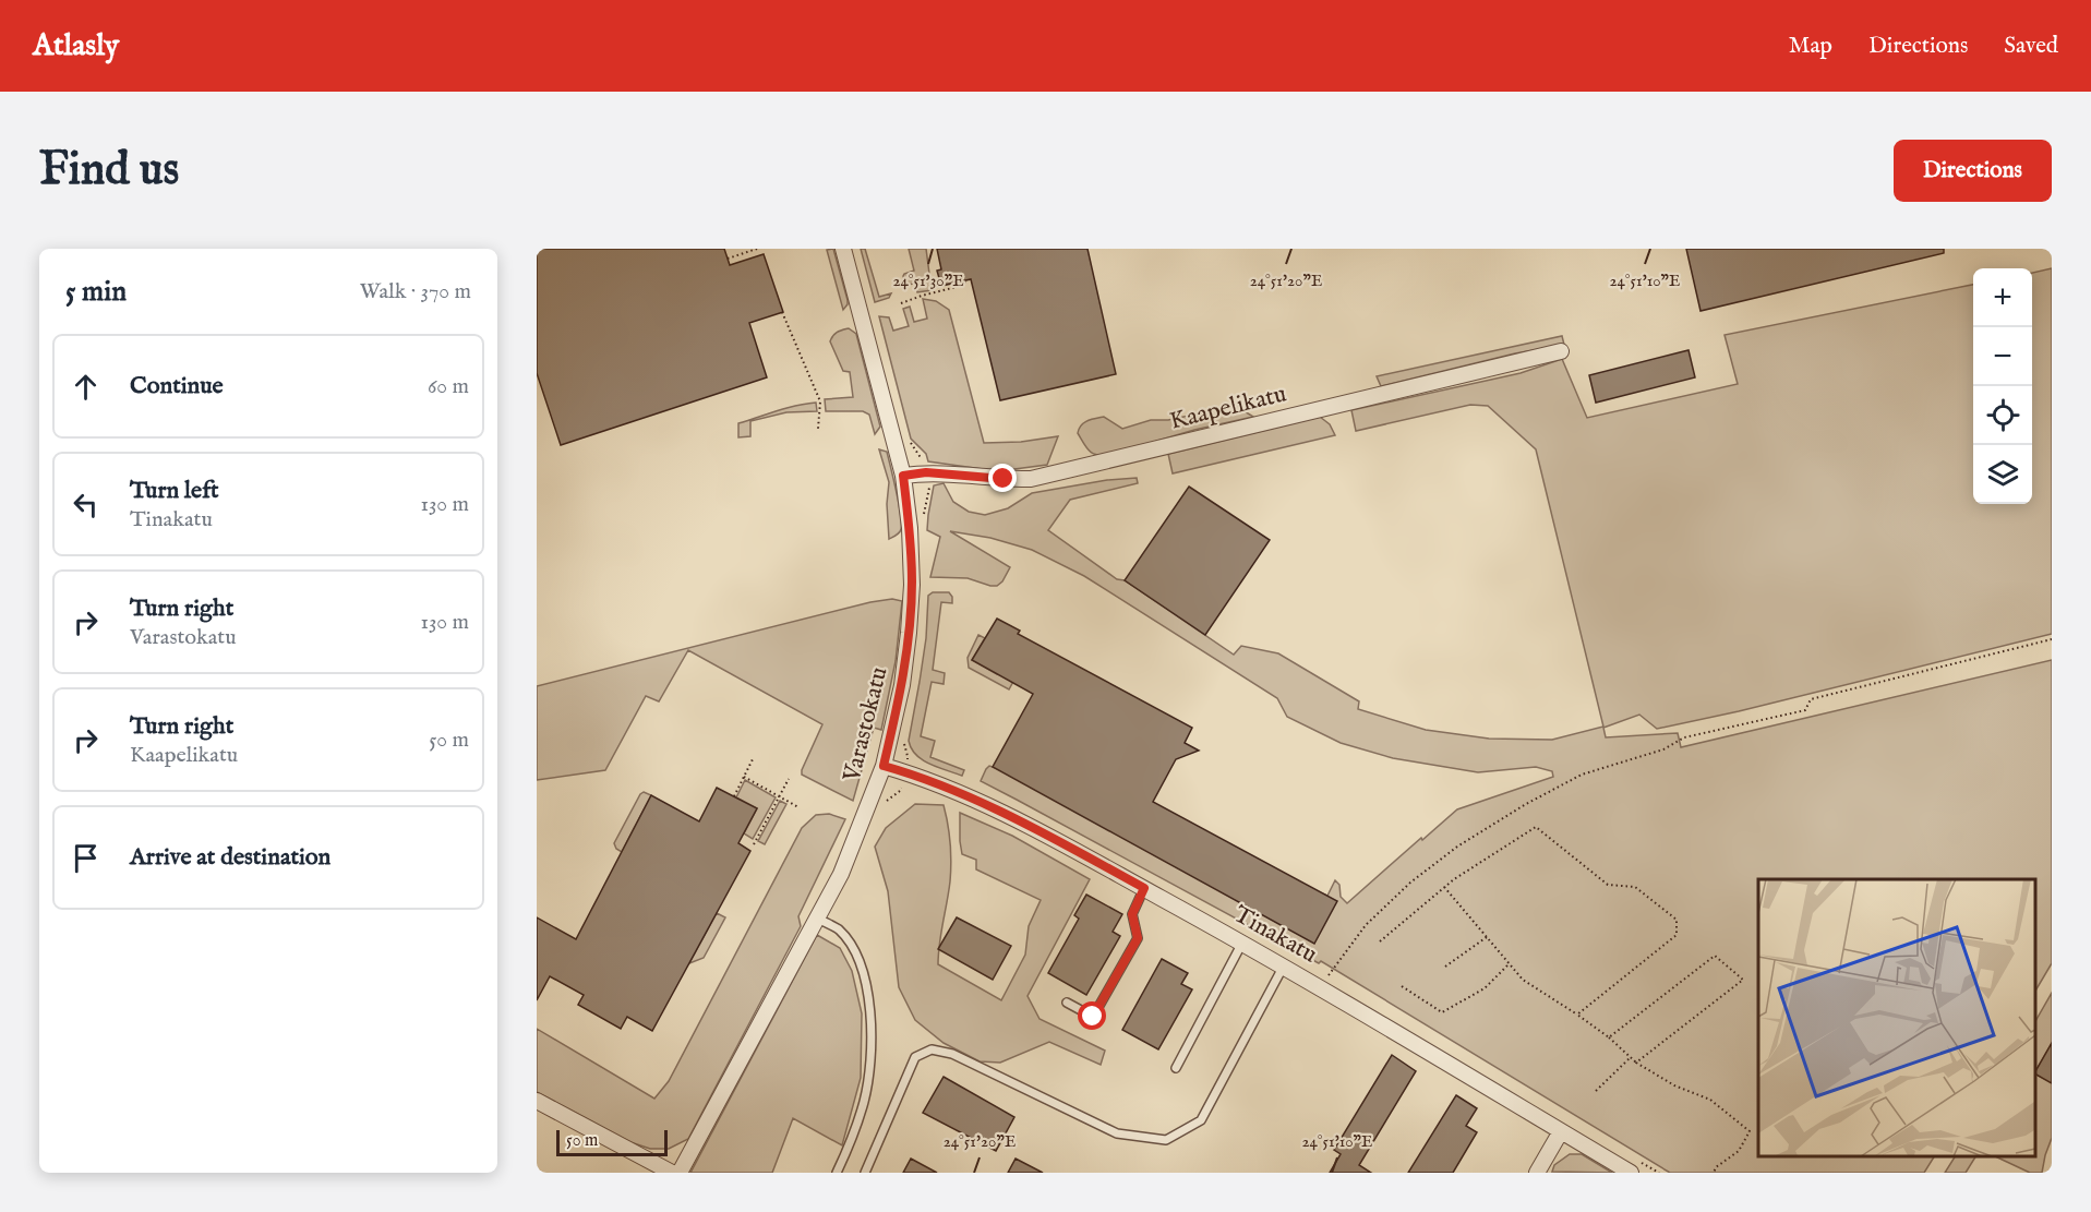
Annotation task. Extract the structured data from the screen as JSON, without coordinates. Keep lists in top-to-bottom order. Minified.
{"streets":{"street":["Kaapelikatu","Varastokatu","Tinakatu"]},"crossings":[["Kaapelikatu","Varastokatu"],["Varastokatu","Tinakatu"]],"scale_bar":"50 m","page":{"header":"Atlasly","nav":["Map","Directions","Saved"],"buttons":"Directions","title":"Find us","heading":["5 min","Walk · 370 m"],"map_buttons":["+","−"],"list":[["Continue","60 m"],["Turn left","Tinakatu","130 m"],["Turn right","Varastokatu","130 m"],["Turn right","Kaapelikatu","50 m"],"Arrive at destination"],"scale":"50 m"},"coordinates":["24°51'30\"E","24°51'20\"E","24°51'10\"E"]}
